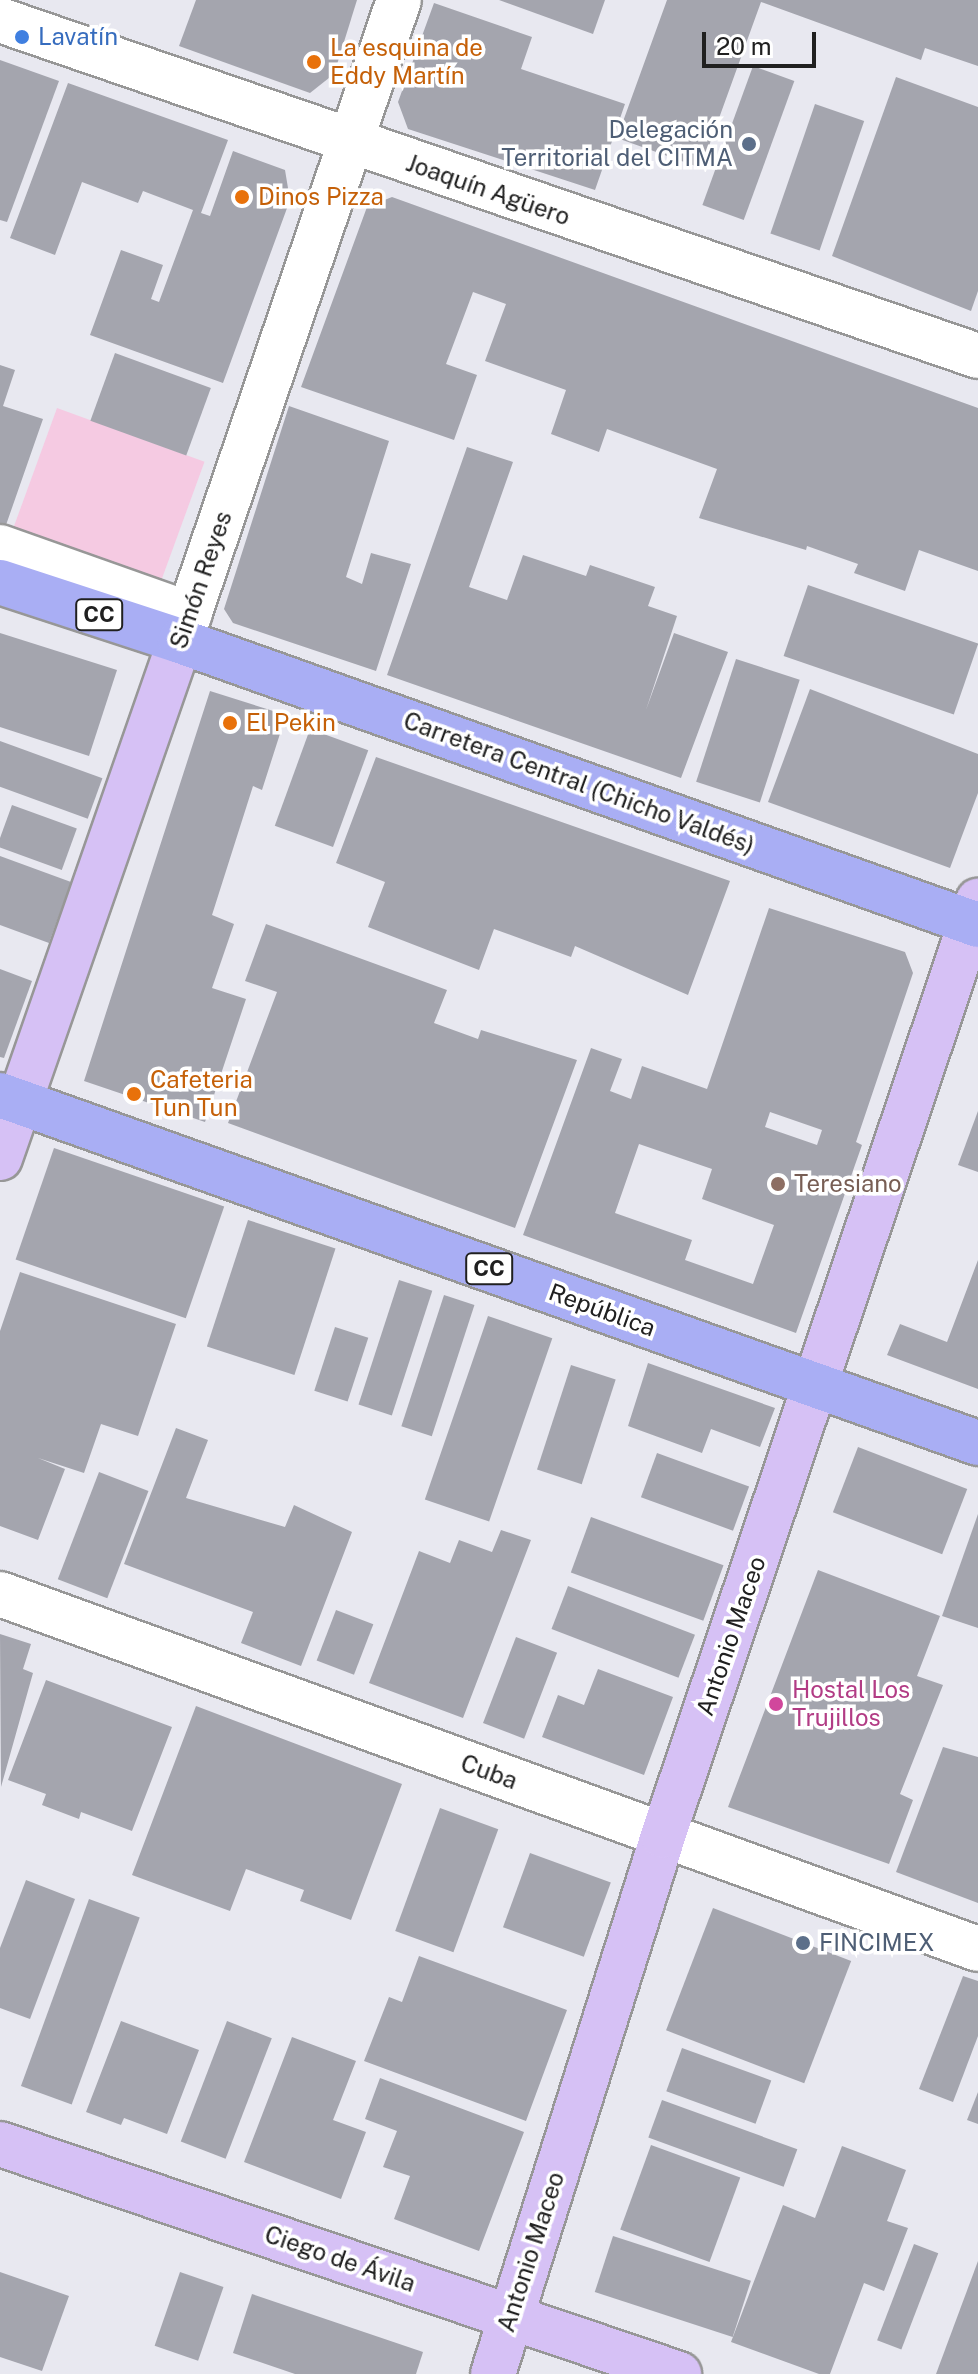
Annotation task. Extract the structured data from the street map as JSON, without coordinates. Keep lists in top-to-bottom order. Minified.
{"streets":{"main road":["Simón Reyes","CC","Carretera Central (Chicho Valdés)","República","Antonio Maceo","Ciego de Ávila"],"street":["Joaquín Agüero","Cuba"]},"crossings":[["Joaquín Agüero","Simón Reyes"],["Simón Reyes","CC"],["Simón Reyes","Carretera Central (Chicho Valdés)"],["Simón Reyes","República"],["CC","Carretera Central (Chicho Valdés)"],["Carretera Central (Chicho Valdés)","Antonio Maceo"],["República","Antonio Maceo"],["Antonio Maceo","Cuba"],["Antonio Maceo","Ciego de Ávila"]],"places":["Lavatín","La esquina de Eddy Martín","Delegación Territorial del CITMA","Dinos Pizza","El Pekin","Cafeteria Tun Tun","Teresiano","Hostal Los Trujillos","FINCIMEX"],"scale_bar":"20 m"}
